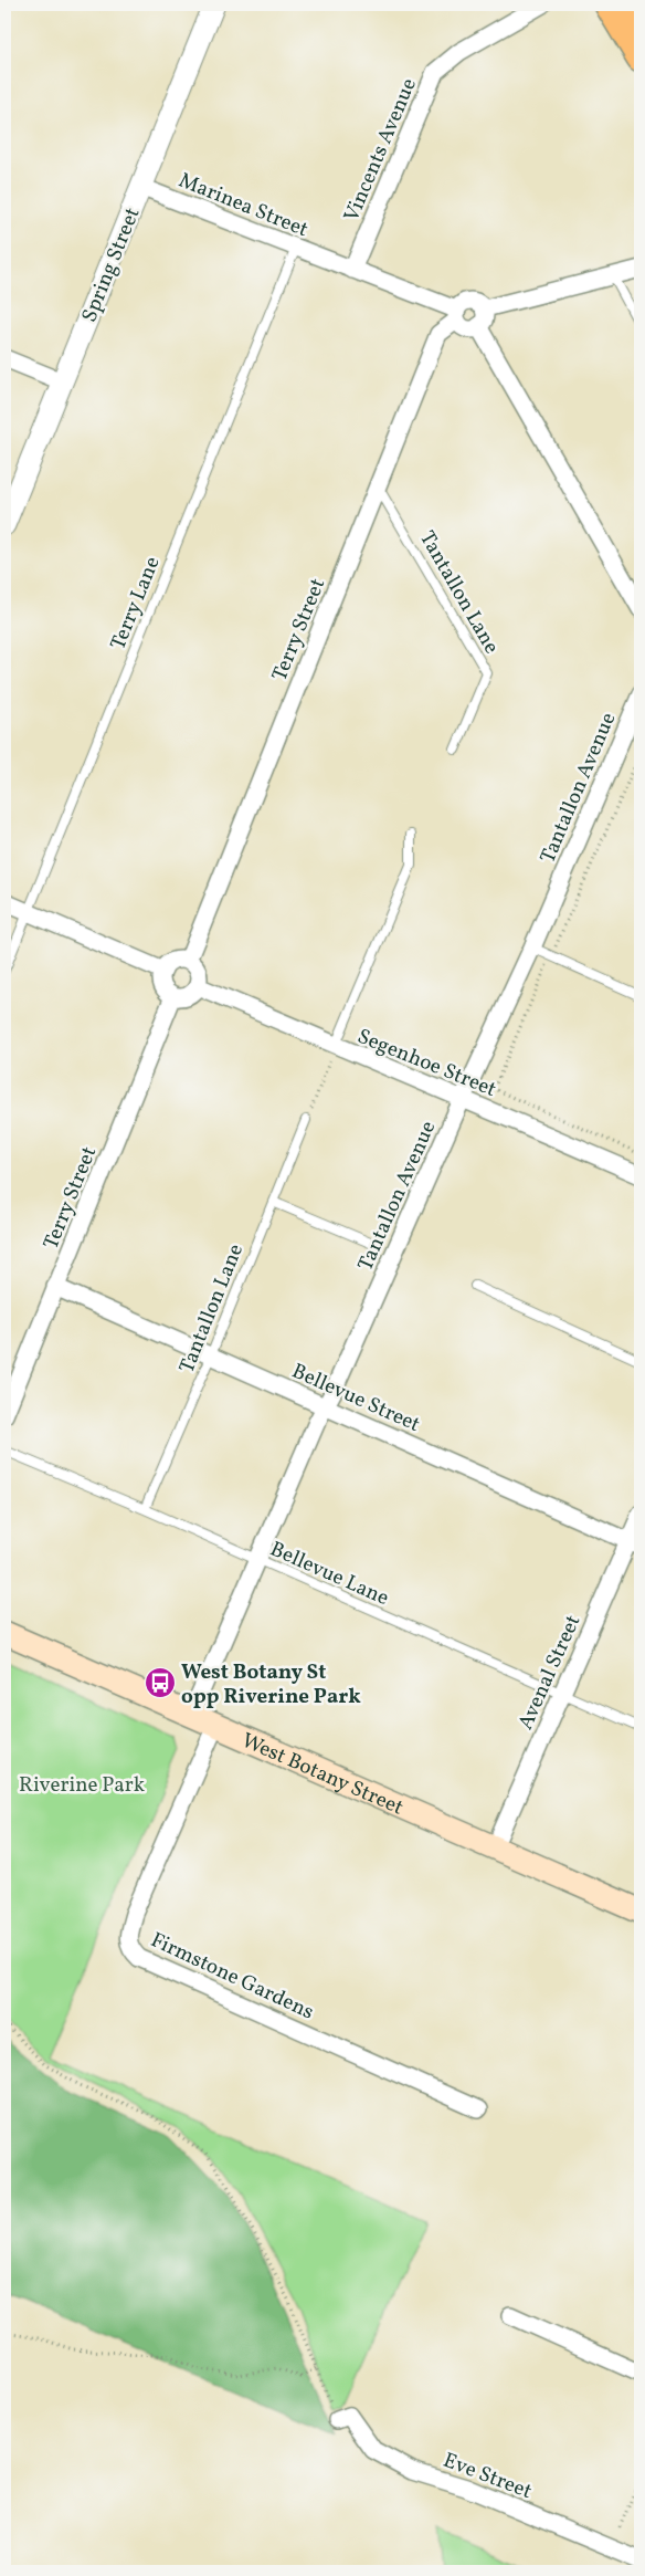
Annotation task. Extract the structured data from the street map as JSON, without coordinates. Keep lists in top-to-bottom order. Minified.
{"streets":{"main road":["West Botany Street"],"street":["Vincents Avenue","Marinea Street","Spring Street","Terry Street","Tantallon Avenue","Segenhoe Street","Bellevue Street","Avenal Street","Firmstone Gardens","Eve Street"],"lane":["Tantallon Lane","Terry Lane","Bellevue Lane"]},"crossings":[["Vincents Avenue","Marinea Street"],["Marinea Street","Spring Street"],["Marinea Street","Terry Lane"],["Marinea Street","Terry Street"],["Tantallon Lane","Terry Street"],["Tantallon Lane","Bellevue Street"],["Tantallon Lane","Bellevue Lane"],["Terry Street","Segenhoe Street"],["Terry Street","Bellevue Street"],["Tantallon Avenue","Segenhoe Street"],["Tantallon Avenue","Bellevue Street"],["Tantallon Avenue","Bellevue Lane"],["Tantallon Avenue","West Botany Street"],["Bellevue Street","Avenal Street"],["Bellevue Lane","Avenal Street"],["Avenal Street","West Botany Street"],["West Botany Street","Firmstone Gardens"]],"parks":["Riverine Park"],"places":{"bus stop":["West Botany St opp Riverine Park"]}}
